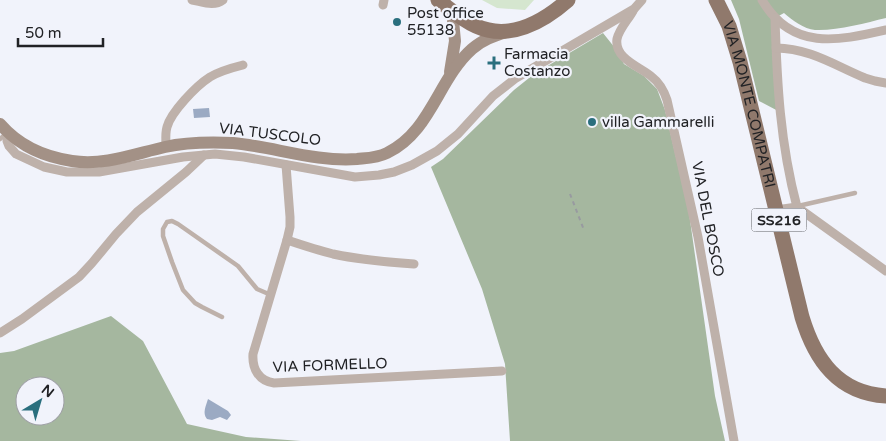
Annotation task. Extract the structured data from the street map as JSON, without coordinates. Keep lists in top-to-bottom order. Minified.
{"streets":{"main road":["VIA MONTE COMPATRI","SS216"],"street":["VIA TUSCOLO","VIA DEL BOSCO","VIA FORMELLO"]},"places":{"other":["Post office 55138","villa Gammarelli"],"health":["Farmacia Costanzo"]},"scale_bar":"50 m","north":"top right"}
